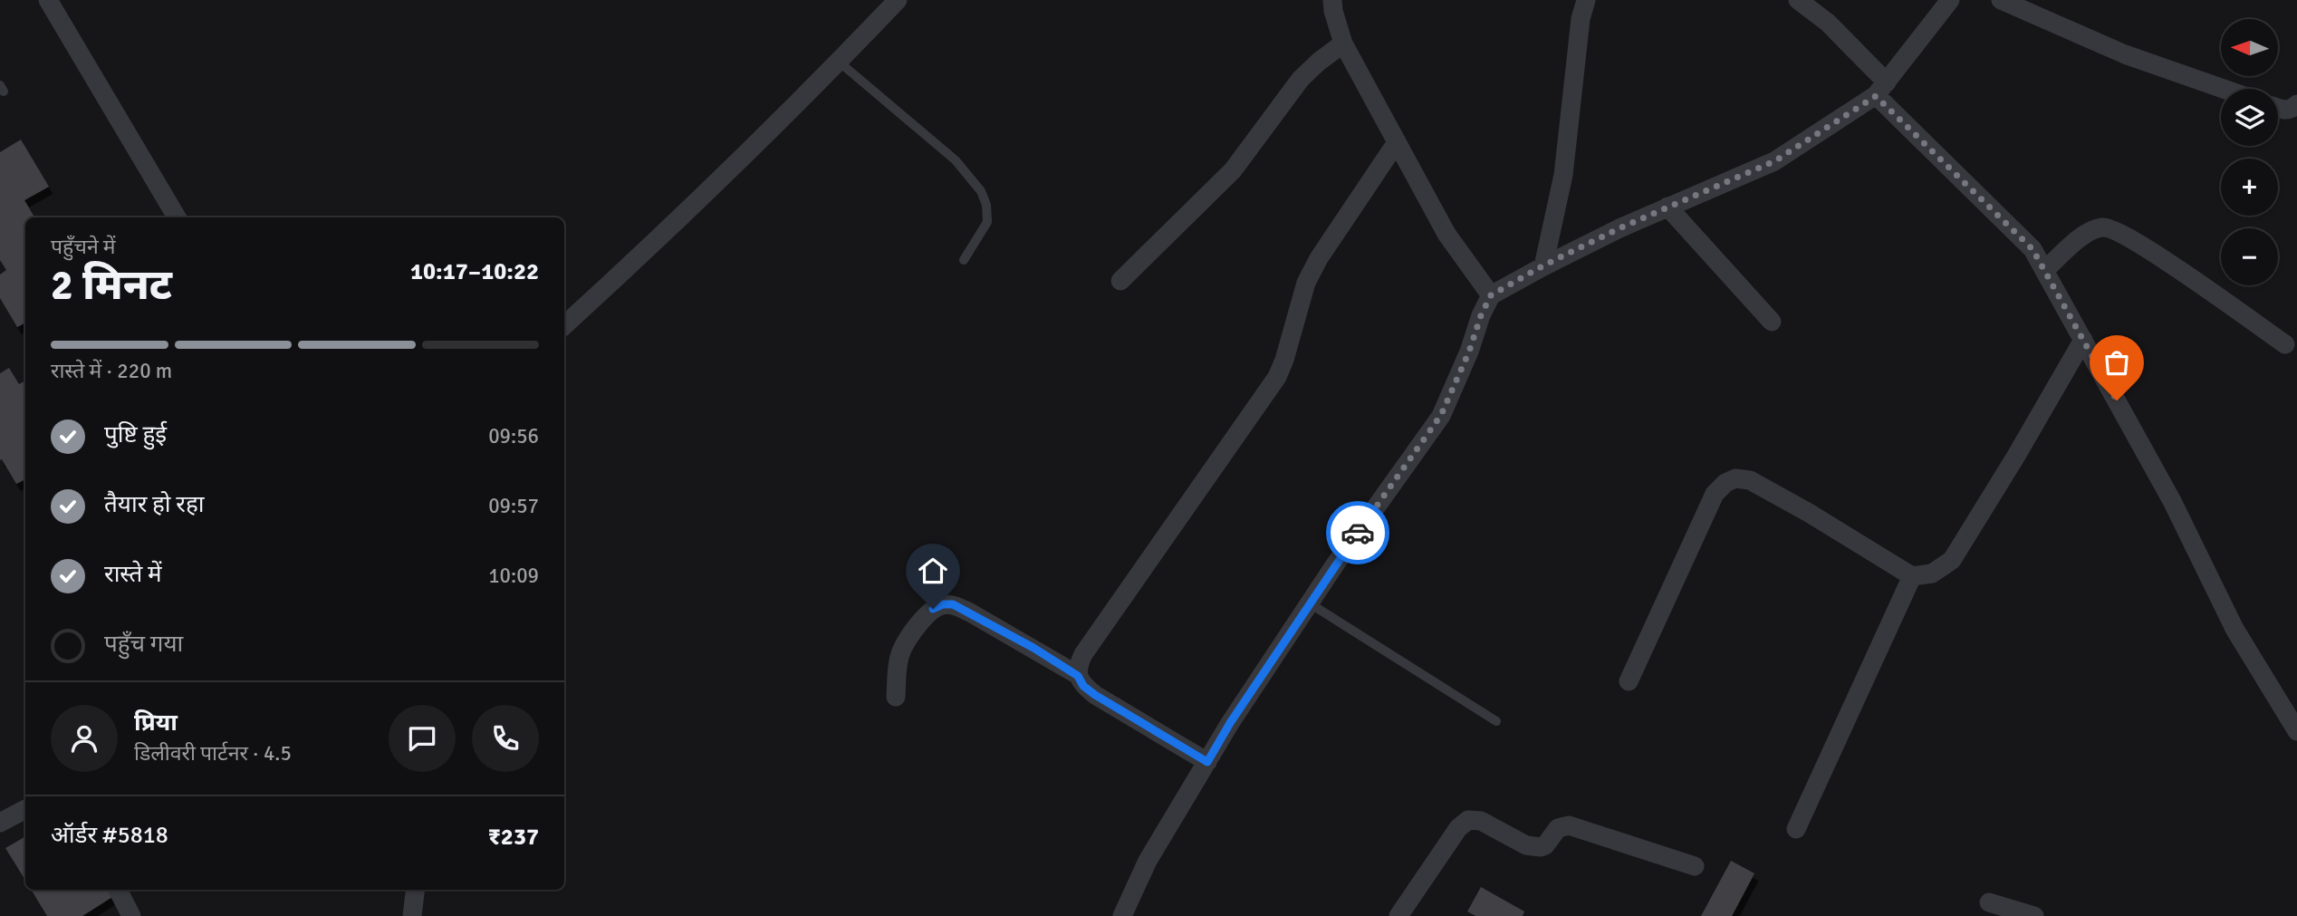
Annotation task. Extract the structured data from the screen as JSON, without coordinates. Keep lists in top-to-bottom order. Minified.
{"north":"left","page":{"map_buttons":["+","−"],"heading":["2 मिनट","पहुँचने में","10:17–10:22"],"panel":["प्रिया","डिलीवरी पार्टनर · 4.5","ऑर्डर #5818","₹237"],"bar":"रास्ते में · 220 m","list":[["पुष्टि हुई","09:56"],["तैयार हो रहा","09:57"],["रास्ते में","10:09"],"पहुँच गया"]}}
